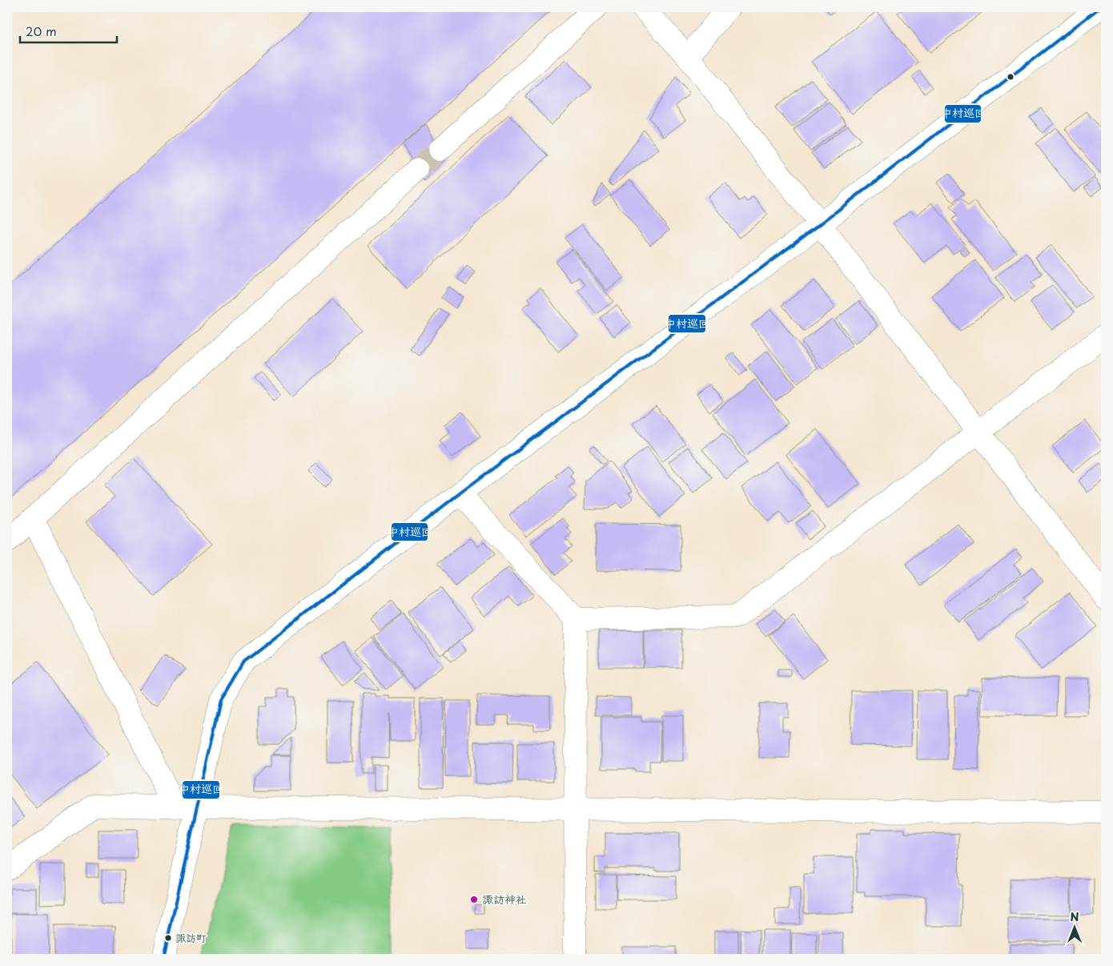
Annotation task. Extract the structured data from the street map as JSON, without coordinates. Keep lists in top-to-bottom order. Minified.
{"places":["諏訪神社","諏訪町"],"lines":["transit line 中村巡回"],"scale_bar":"20 m","north":"top"}
